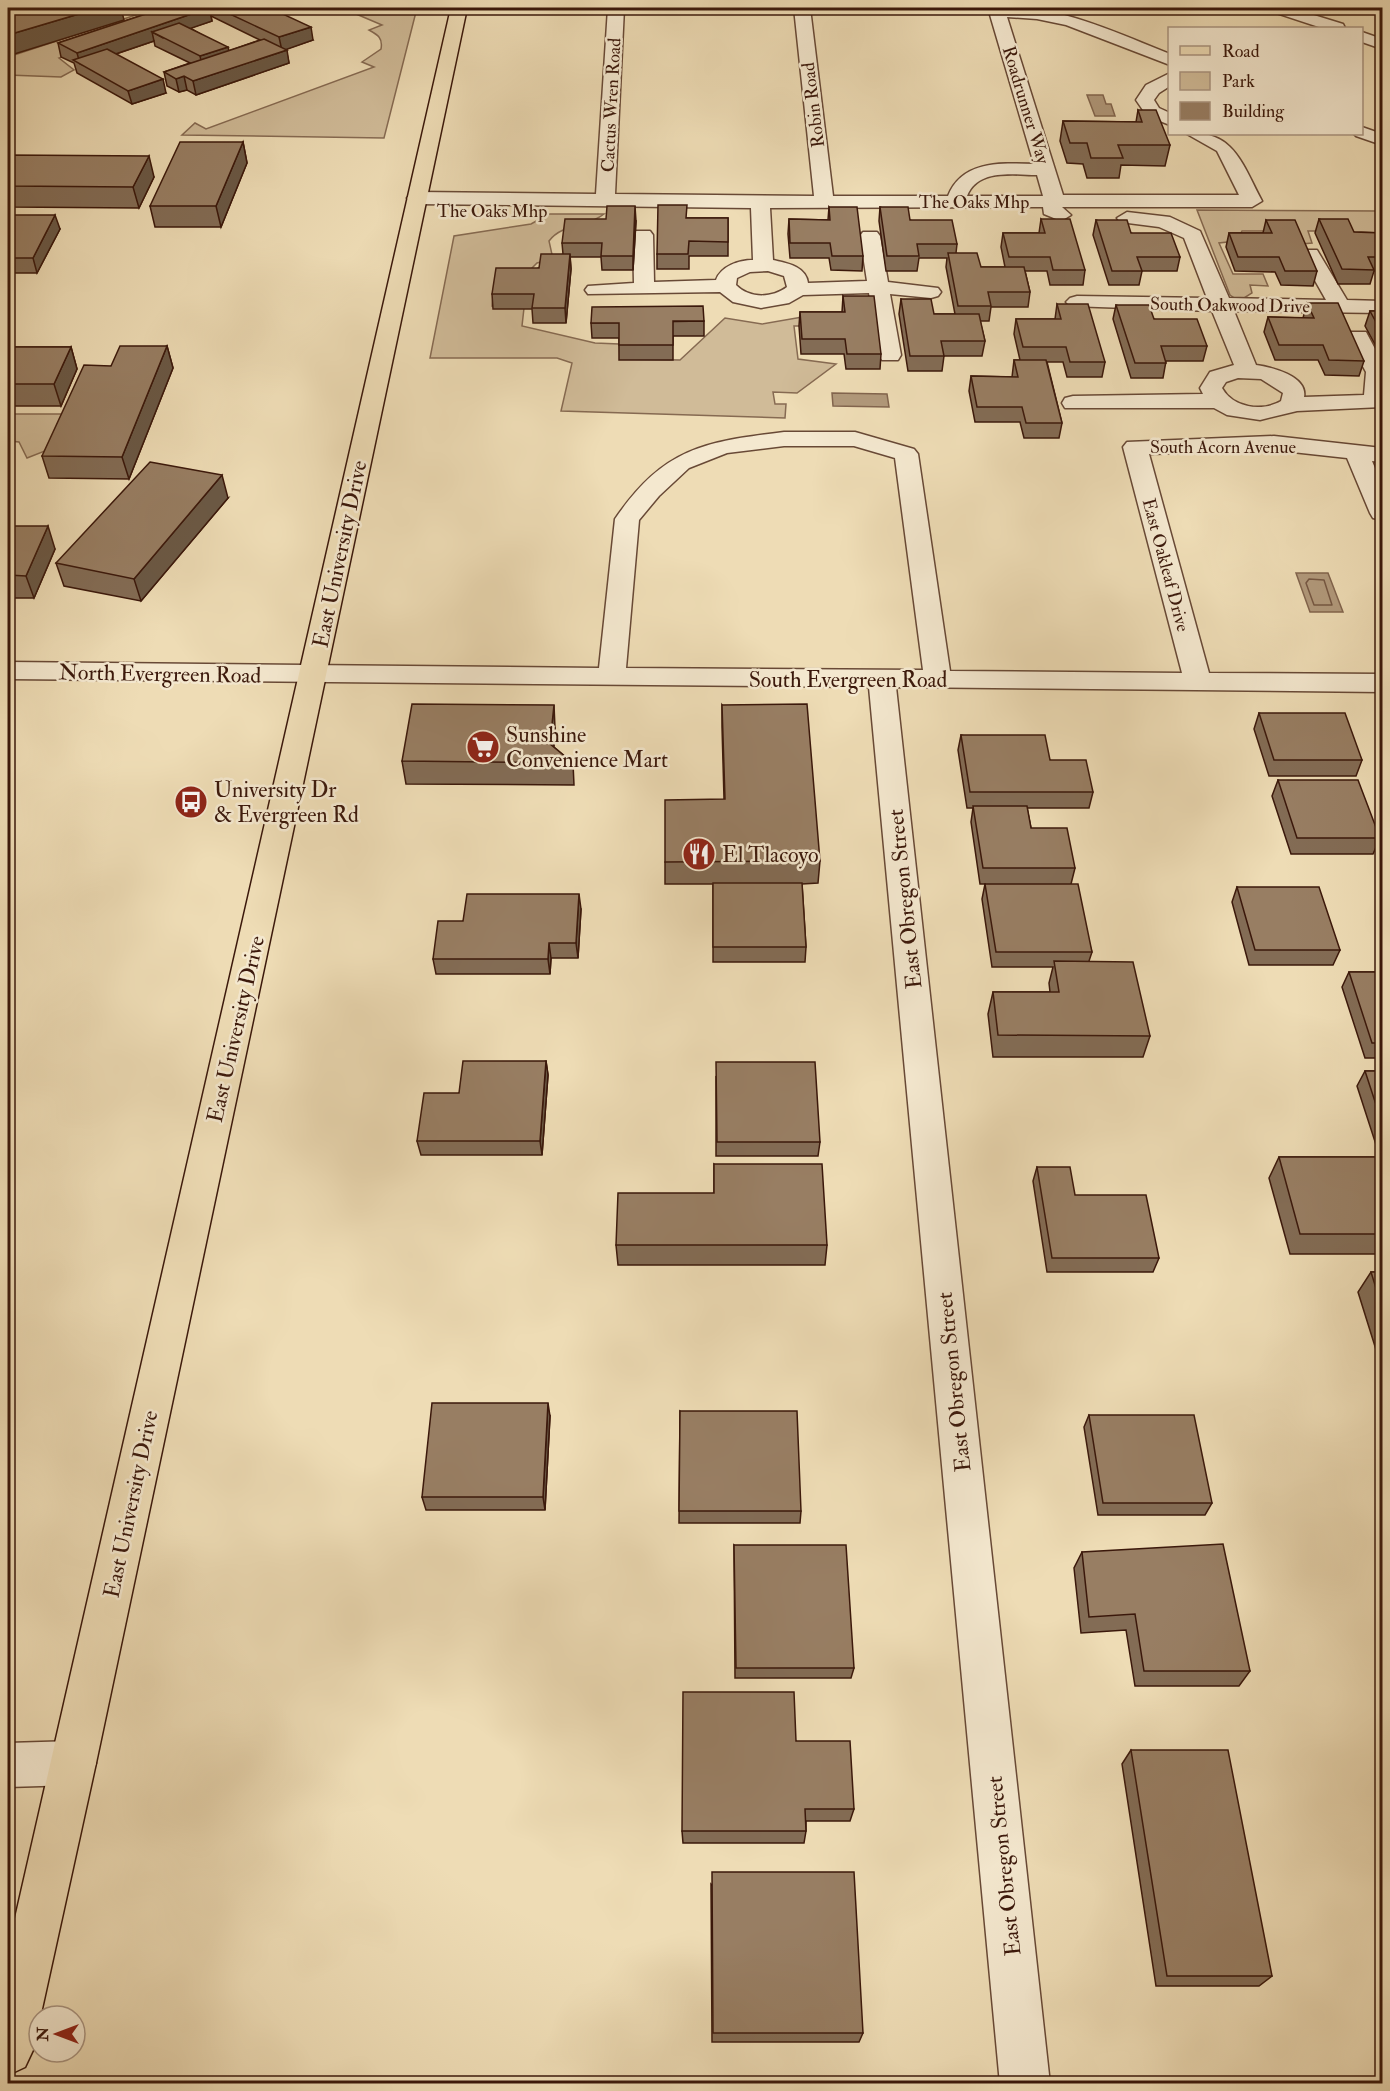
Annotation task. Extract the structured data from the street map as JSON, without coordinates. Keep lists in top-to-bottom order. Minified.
{"streets":{"main road":["East University Drive"],"street":["Cactus Wren Road","Robin Road","Roadrunner Way","The Oaks Mhp","South Oakwood Drive","South Acorn Avenue","East Oakleaf Drive","North Evergreen Road","South Evergreen Road","East Obregon Street"]},"crossings":[["Cactus Wren Road","The Oaks Mhp"],["Robin Road","The Oaks Mhp"],["Roadrunner Way","The Oaks Mhp"],["The Oaks Mhp","East University Drive"],["South Acorn Avenue","East Oakleaf Drive"],["East University Drive","North Evergreen Road"],["East University Drive","South Evergreen Road"],["East Oakleaf Drive","South Evergreen Road"],["North Evergreen Road","South Evergreen Road"],["South Evergreen Road","East Obregon Street"]],"places":{"supermarket":["Sunshine Convenience Mart"],"bus stop":["University Dr & Evergreen Rd"],"restaurant":["El Tlacoyo"]},"legend":["Road","Park","Building"],"north":"left"}
